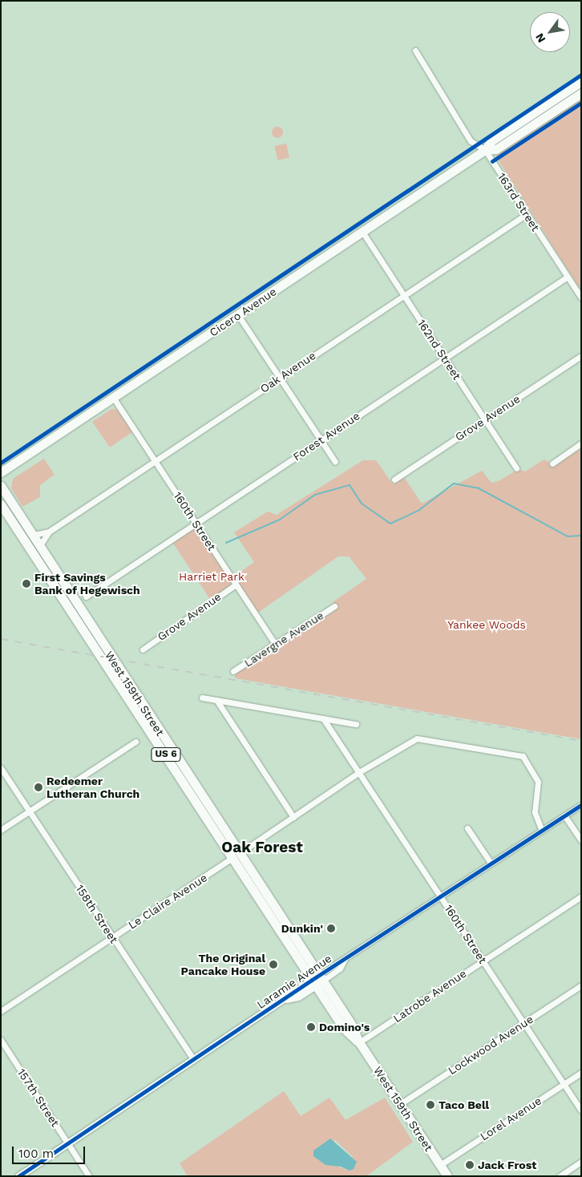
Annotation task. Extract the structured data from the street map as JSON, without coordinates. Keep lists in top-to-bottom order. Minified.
{"streets":{"main road":["Cicero Avenue","West 159th Street","US 6"],"street":["163rd Street","162nd Street","Oak Avenue","Grove Avenue","Forest Avenue","160th Street","Lavergne Avenue","Le Claire Avenue","158th Street","Laramie Avenue","Latrobe Avenue","Lockwood Avenue","157th Street","Lorel Avenue"]},"crossings":[["163rd Street","Cicero Avenue"],["163rd Street","Oak Avenue"],["163rd Street","Forest Avenue"],["Cicero Avenue","162nd Street"],["Cicero Avenue","160th Street"],["162nd Street","Oak Avenue"],["162nd Street","Grove Avenue"],["162nd Street","Forest Avenue"],["Oak Avenue","160th Street"],["Oak Avenue","West 159th Street"],["Grove Avenue","160th Street"],["Forest Avenue","160th Street"],["160th Street","Lavergne Avenue"],["160th Street","Le Claire Avenue"],["160th Street","Laramie Avenue"],["160th Street","Latrobe Avenue"],["160th Street","Lockwood Avenue"],["160th Street","Lorel Avenue"],["West 159th Street","Le Claire Avenue"],["West 159th Street","Laramie Avenue"],["West 159th Street","Latrobe Avenue"],["West 159th Street","Lockwood Avenue"],["West 159th Street","Lorel Avenue"],["Le Claire Avenue","158th Street"],["Le Claire Avenue","Laramie Avenue"],["158th Street","Laramie Avenue"],["Laramie Avenue","157th Street"]],"districts":["Oak Forest"],"parks":["Harriet Park","Yankee Woods"],"places":["First Savings Bank of Hegewisch","Redeemer Lutheran Church","Dunkin'","The Original Pancake House","Domino's","Taco Bell","Jack Frost"],"scale_bar":"100 m","north":"bottom left"}
